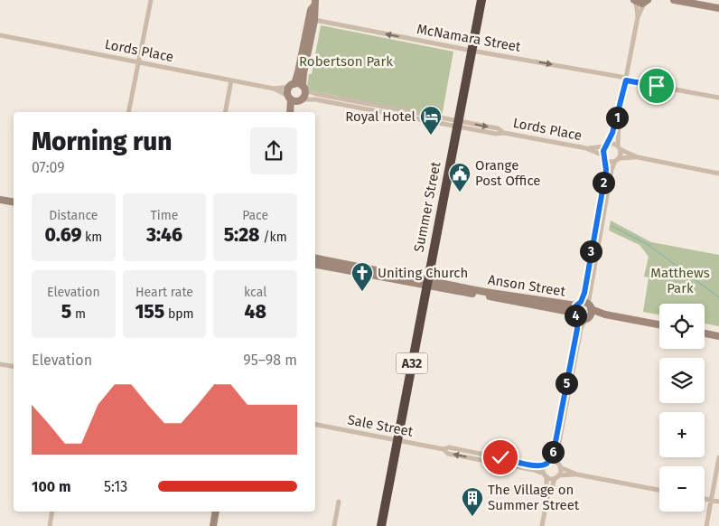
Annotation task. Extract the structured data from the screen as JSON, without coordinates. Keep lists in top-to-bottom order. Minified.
{"streets":{"highway":["Summer Street","A32"],"street":["McNamara Street","Lords Place","Anson Street","Sale Street"]},"crossings":[["McNamara Street","Summer Street"],["Lords Place","Summer Street"],["Summer Street","Anson Street"],["Summer Street","Sale Street"]],"parks":["Robertson Park","Matthews Park"],"places":{"hotel":["Royal Hotel"],"public building":["Orange Post Office"],"church":["Uniting Church"],"building":["The Village on Summer Street"]},"page":{"pins":["1","2","3","4","5","6"],"heading":["Morning run","07:09"],"stats":[["Distance","0.69 km"],["Time","3:46"],["Pace","5:28 /km"],["Elevation","5 m"],["Heart rate","155 bpm"],["kcal","48"]],"map_buttons":["+","−"],"chart":["Elevation","95–98 m"],"list":[{"name":"100 m","note":"5:13"}]}}
